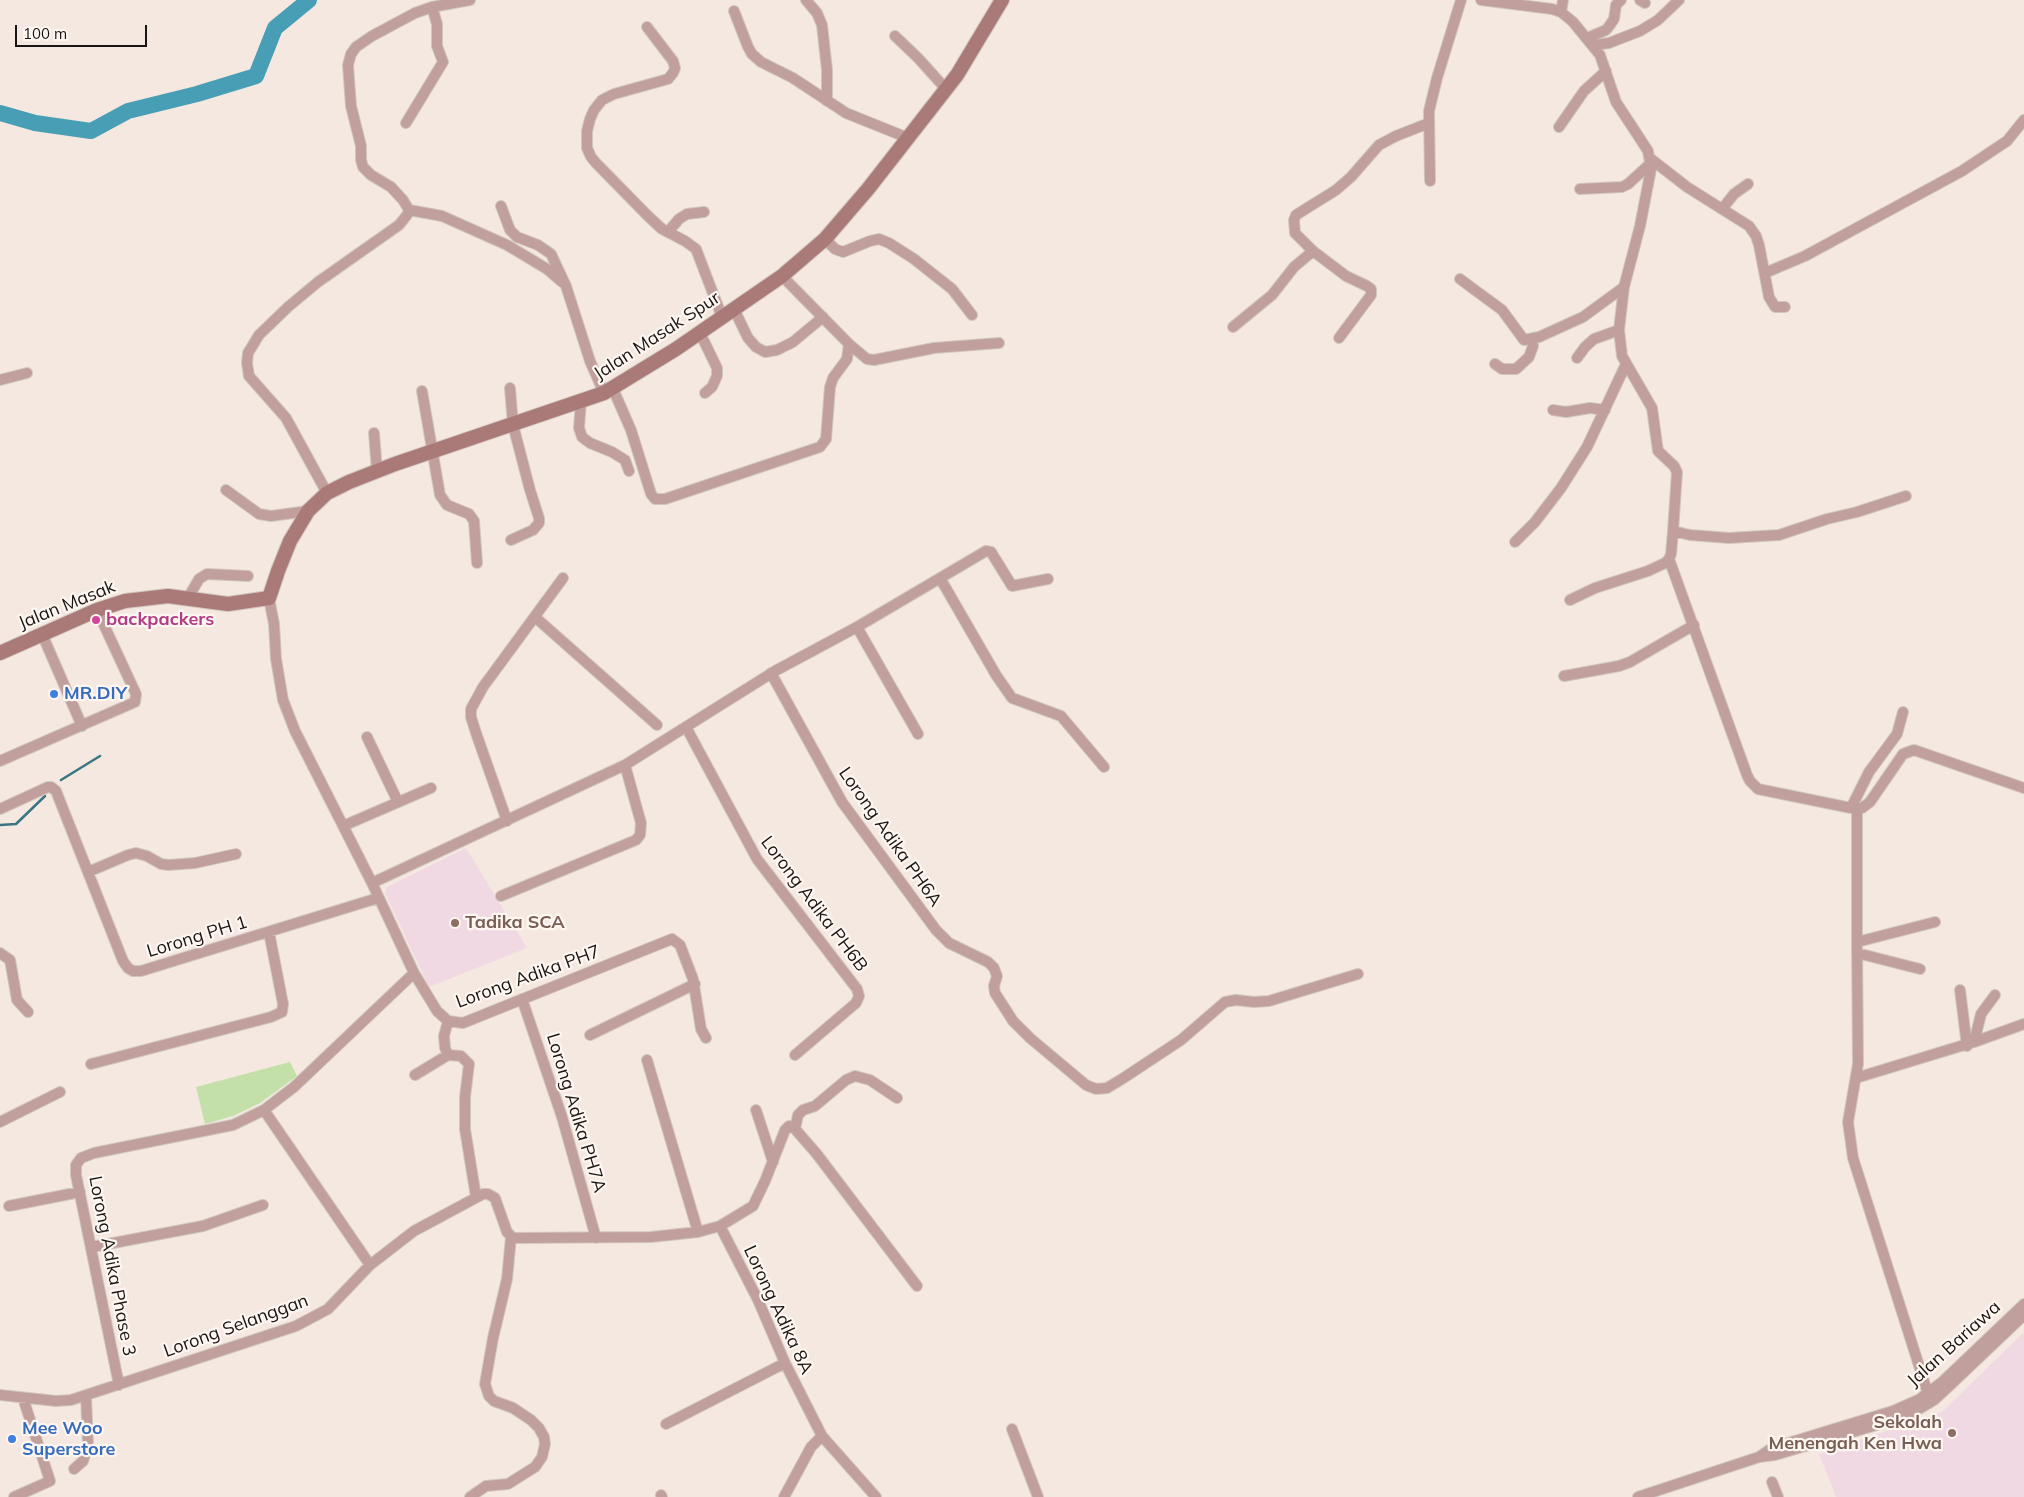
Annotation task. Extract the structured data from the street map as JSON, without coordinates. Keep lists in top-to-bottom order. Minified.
{"streets":{"street":["Jalan Masak Spur","Jalan Masak","Lorong Adika PH6A","Lorong Adika PH6B","Lorong PH 1","Lorong Adika PH7","Lorong Adika PH7A","Lorong Adika Phase 3","Lorong Adika 8A","Lorong Selanggan","Jalan Bariawa"]},"crossings":[["Jalan Masak Spur","Jalan Masak"],["Jalan Masak Spur","Lorong Adika PH7"],["Jalan Masak","Lorong Adika PH7"],["Lorong PH 1","Lorong Adika PH7"],["Lorong Adika PH7","Lorong Adika PH7A"],["Lorong Adika PH7","Lorong Adika Phase 3"],["Lorong Adika Phase 3","Lorong Selanggan"]],"places":["backpackers","MR.DIY","Tadika SCA","Sekolah Menengah Ken Hwa","Mee Woo Superstore"],"scale_bar":"100 m"}
